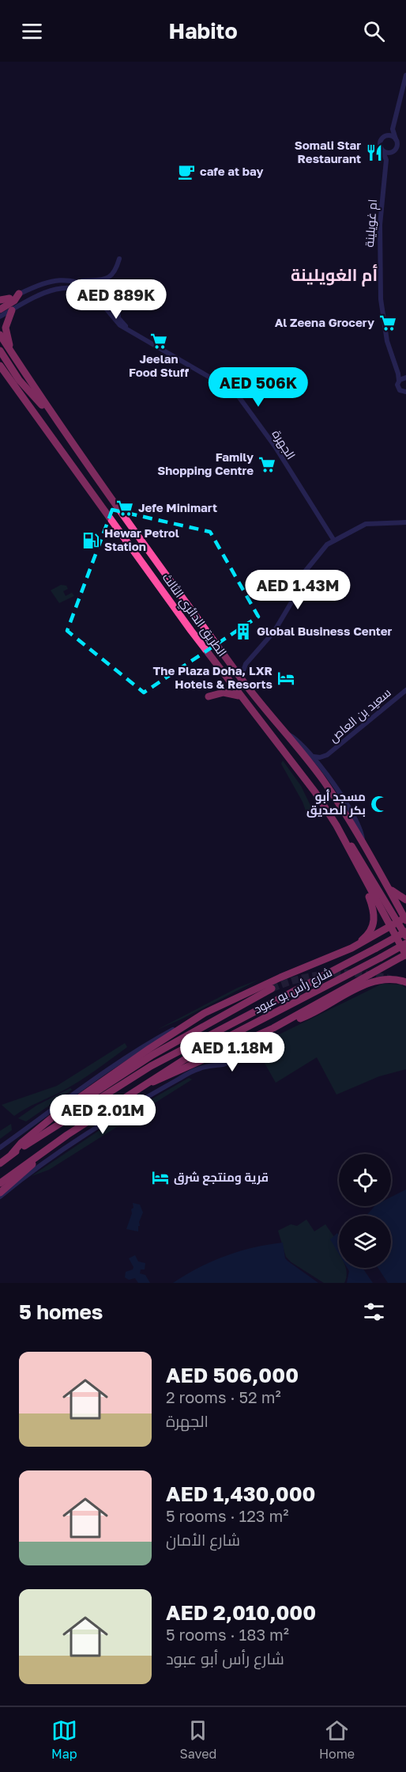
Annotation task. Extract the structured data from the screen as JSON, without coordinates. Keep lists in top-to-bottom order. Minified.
{"streets":{"highway":["الطريق الدائري الثالث","شارع رأس بو عبود"],"street":["ام غويلينة","الجهرة","سعيد بن العاص"]},"crossings":[["الطريق الدائري الثالث","سعيد بن العاص"]],"districts":["أم الغويلينة"],"places":{"restaurant":["Somali Star Restaurant"],"cafe":["cafe at bay"],"supermarket":["Al Zeena Grocery","Jeelan Food Stuff","Family Shopping Centre","Jefe Minimart"],"fuel station":["Hewar Petrol Station"],"building":["Global Business Center"],"hotel":["The Plaza Doha, LXR Hotels & Resorts","قرية ومنتجع شرق"],"mosque":["مسجد أبو بكر الصديق"]},"page":{"header":"Habito","price":["AED 889K","AED 506K","AED 1.43M","AED 1.18M","AED 2.01M"],"heading":"5 homes","list":[{"name":"AED 506,000","note":"2 rooms · 52 m² · الجهرة"},{"name":"AED 1,430,000","note":"5 rooms · 123 m² · شارع الأمان"},{"name":"AED 2,010,000","note":"5 rooms · 183 m² · شارع رأس أبو عبود"}],"tabs":["Map","Saved","Home"]}}
